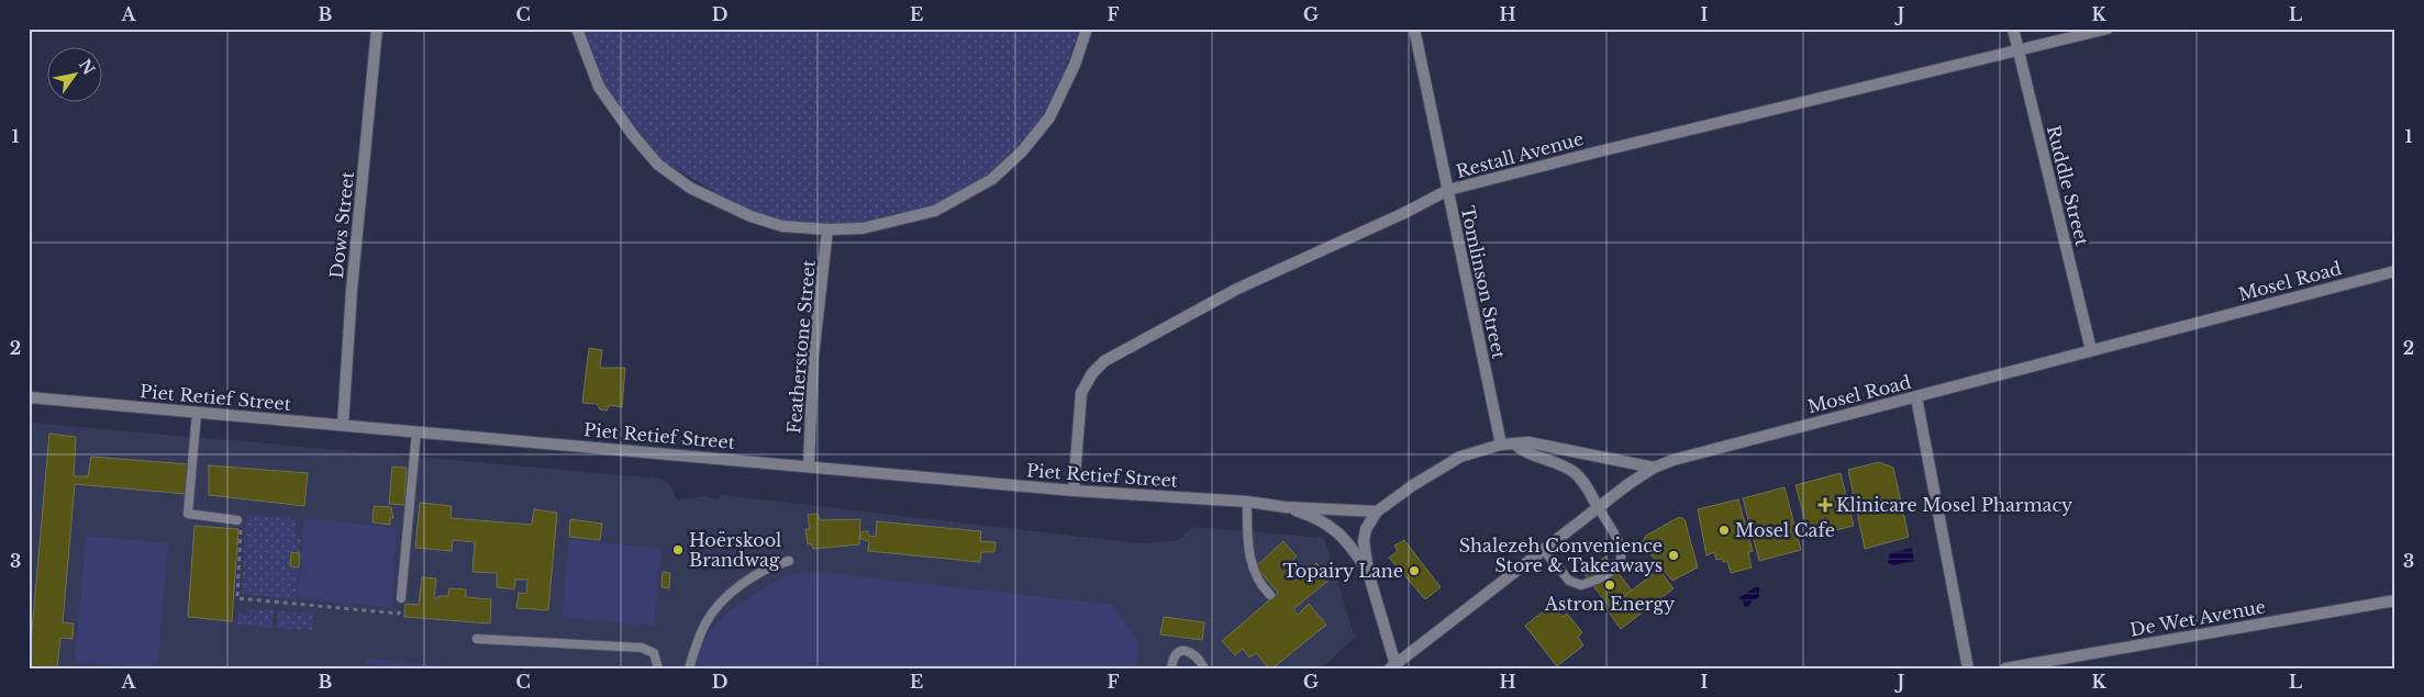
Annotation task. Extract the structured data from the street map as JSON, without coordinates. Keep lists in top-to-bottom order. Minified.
{"streets":{"street":["Restall Avenue","Ruddle Street","Dows Street","Mosel Road","Tomlinson Street","Featherstone Street","Piet Retief Street","De Wet Avenue"]},"crossings":[["Restall Avenue","Ruddle Street"],["Restall Avenue","Tomlinson Street"],["Restall Avenue","Piet Retief Street"],["Ruddle Street","Mosel Road"],["Dows Street","Piet Retief Street"],["Mosel Road","Piet Retief Street"],["Tomlinson Street","Piet Retief Street"],["Featherstone Street","Piet Retief Street"]],"places":{"health":["Klinicare Mosel Pharmacy"],"other":["Mosel Cafe","Hoërskool Brandwag","Shalezeh Convenience Store & Takeaways","Topairy Lane","Astron Energy"]},"north":"top right","grid":{"columns":["A","B","C","D","E","F","G","H","I","J","K","L"],"rows":["1","2","3"]}}
